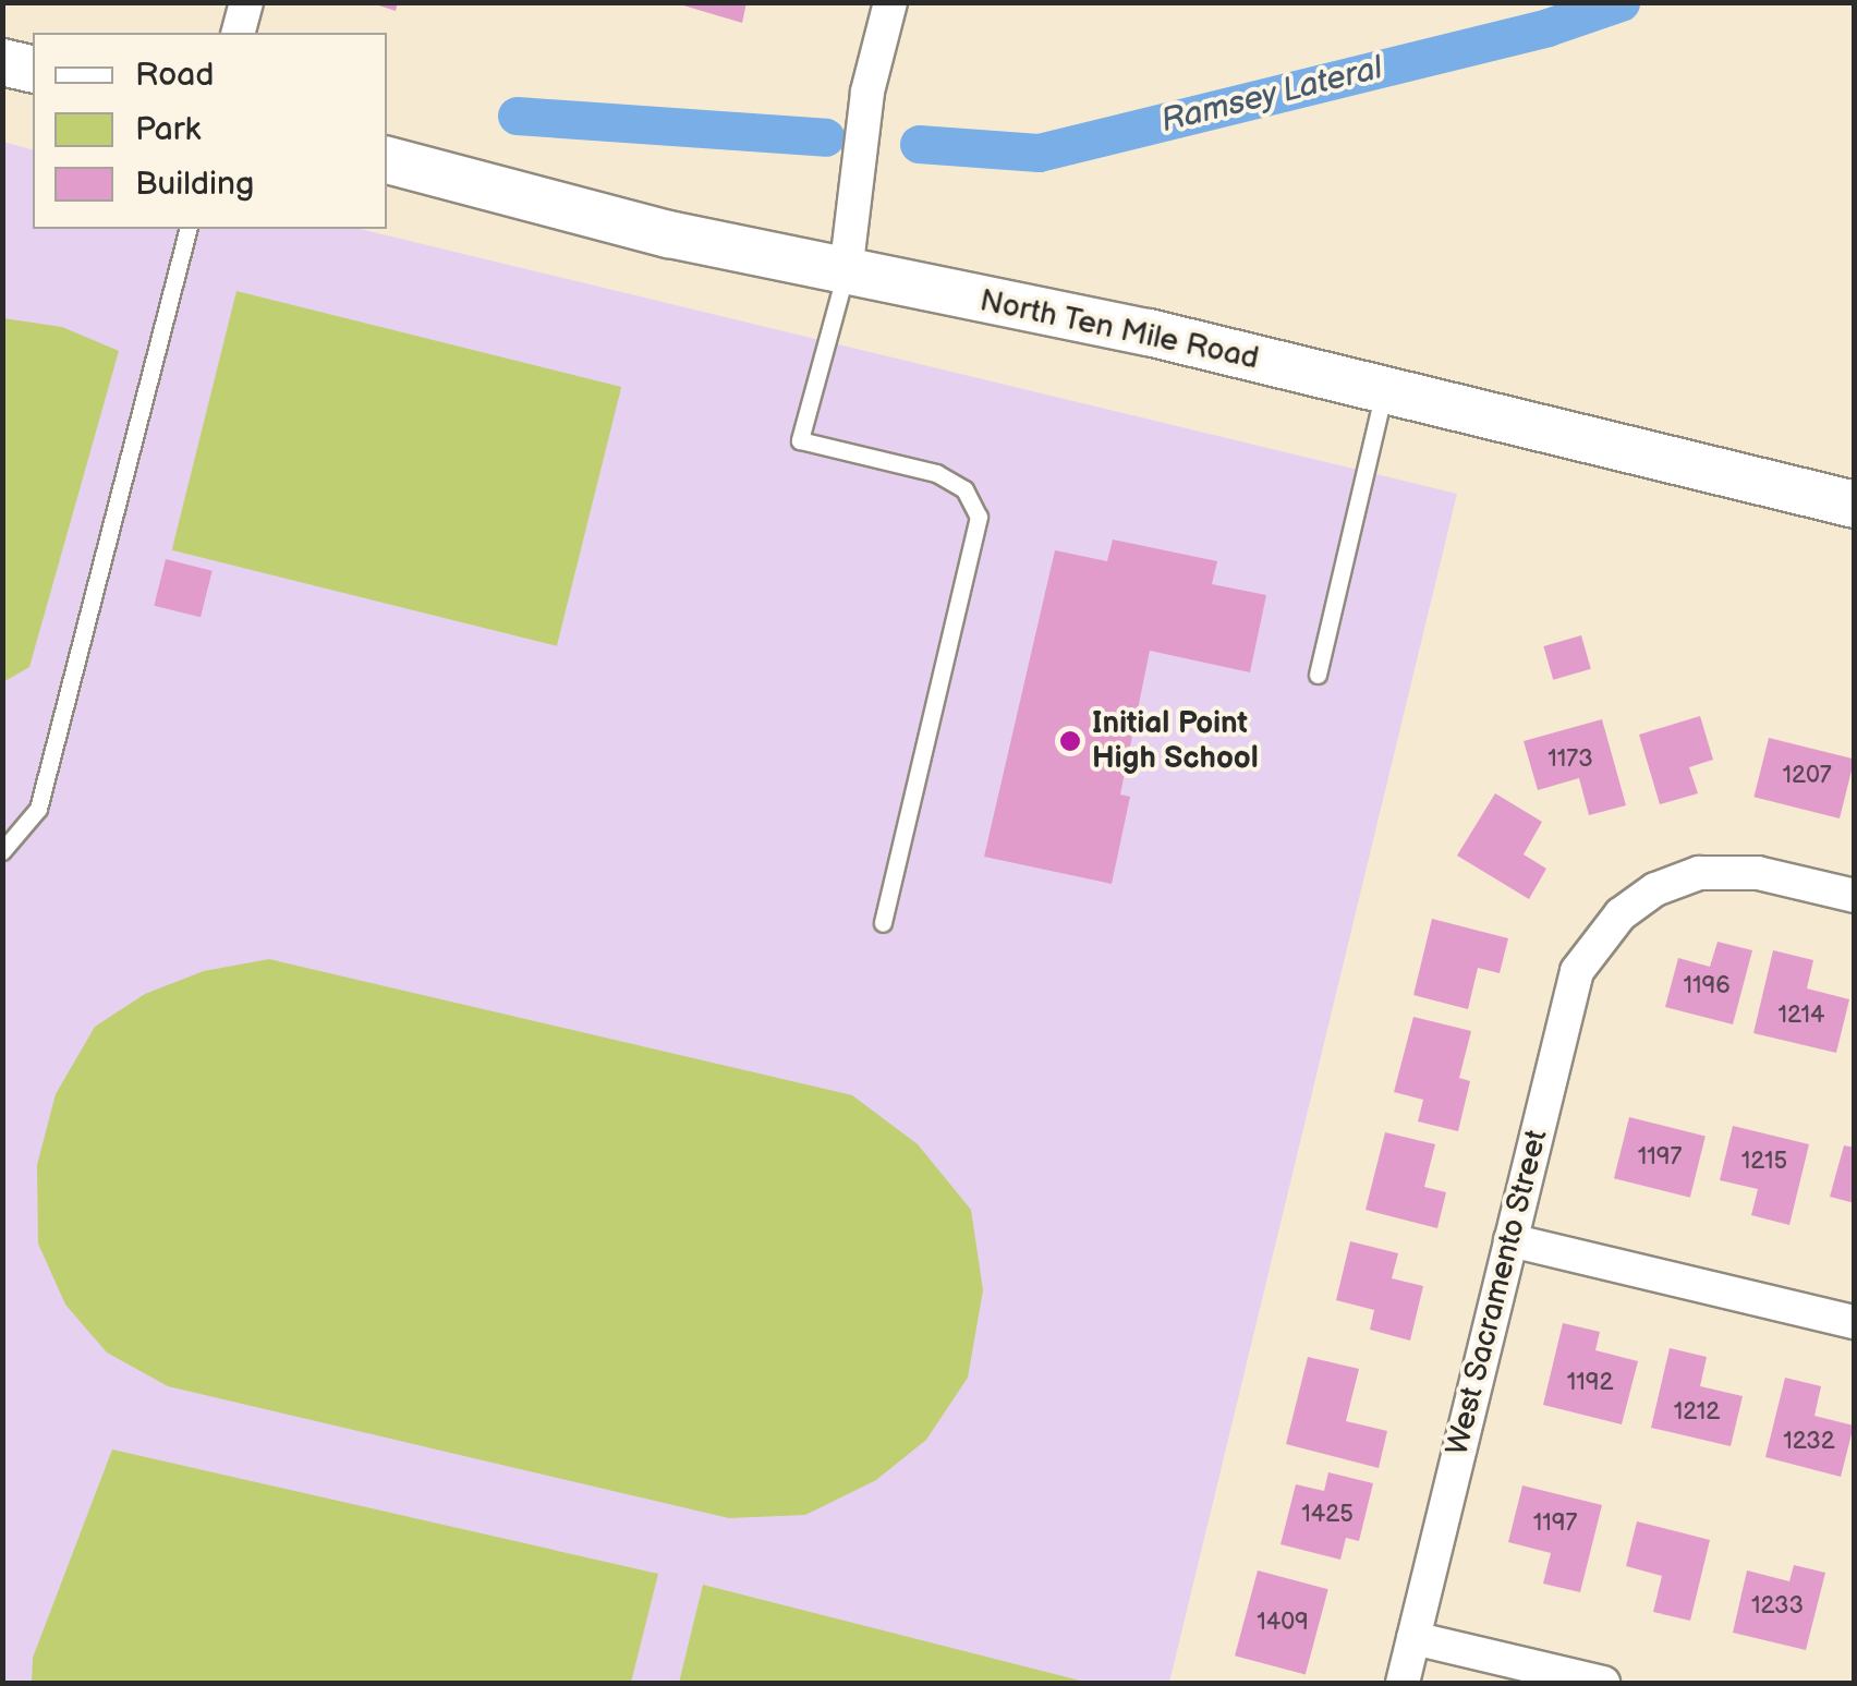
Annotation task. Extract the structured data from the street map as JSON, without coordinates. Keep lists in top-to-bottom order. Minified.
{"streets":{"main road":["North Ten Mile Road"],"street":["West Sacramento Street"]},"water":["Ramsey Lateral"],"places":["Initial Point High School"],"house_numbers":["1173","1207","1196","1214","1197","1215","1192","1212","1232","1425","1197","1233","1409"],"legend":["Road","Park","Building"]}
